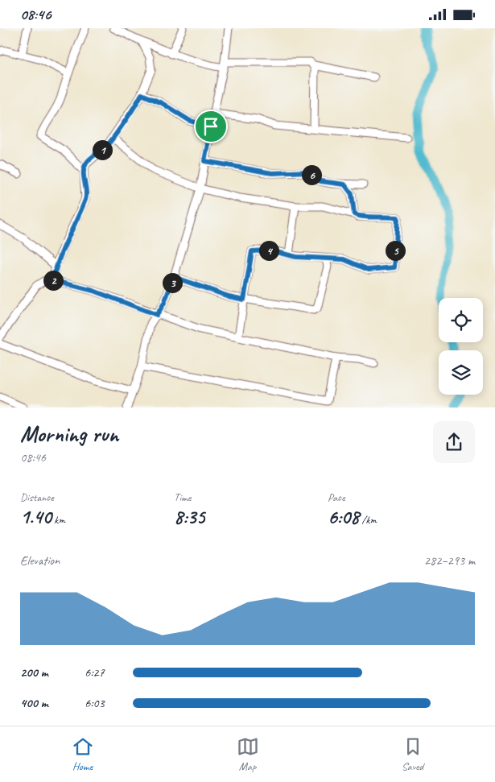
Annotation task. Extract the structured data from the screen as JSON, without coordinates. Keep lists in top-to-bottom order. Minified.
{"page":{"status":"08:46","pins":["1","6","4","5","2","3"],"heading":["Morning run","08:46"],"stats":[["Distance","1.40 km"],["Time","8:35"],["Pace","6:08 /km"]],"chart":["Elevation","282–293 m"],"list":[{"name":"200 m","note":"6:27"},{"name":"400 m","note":"6:03"}],"tabs":["Home","Map","Saved"]}}
